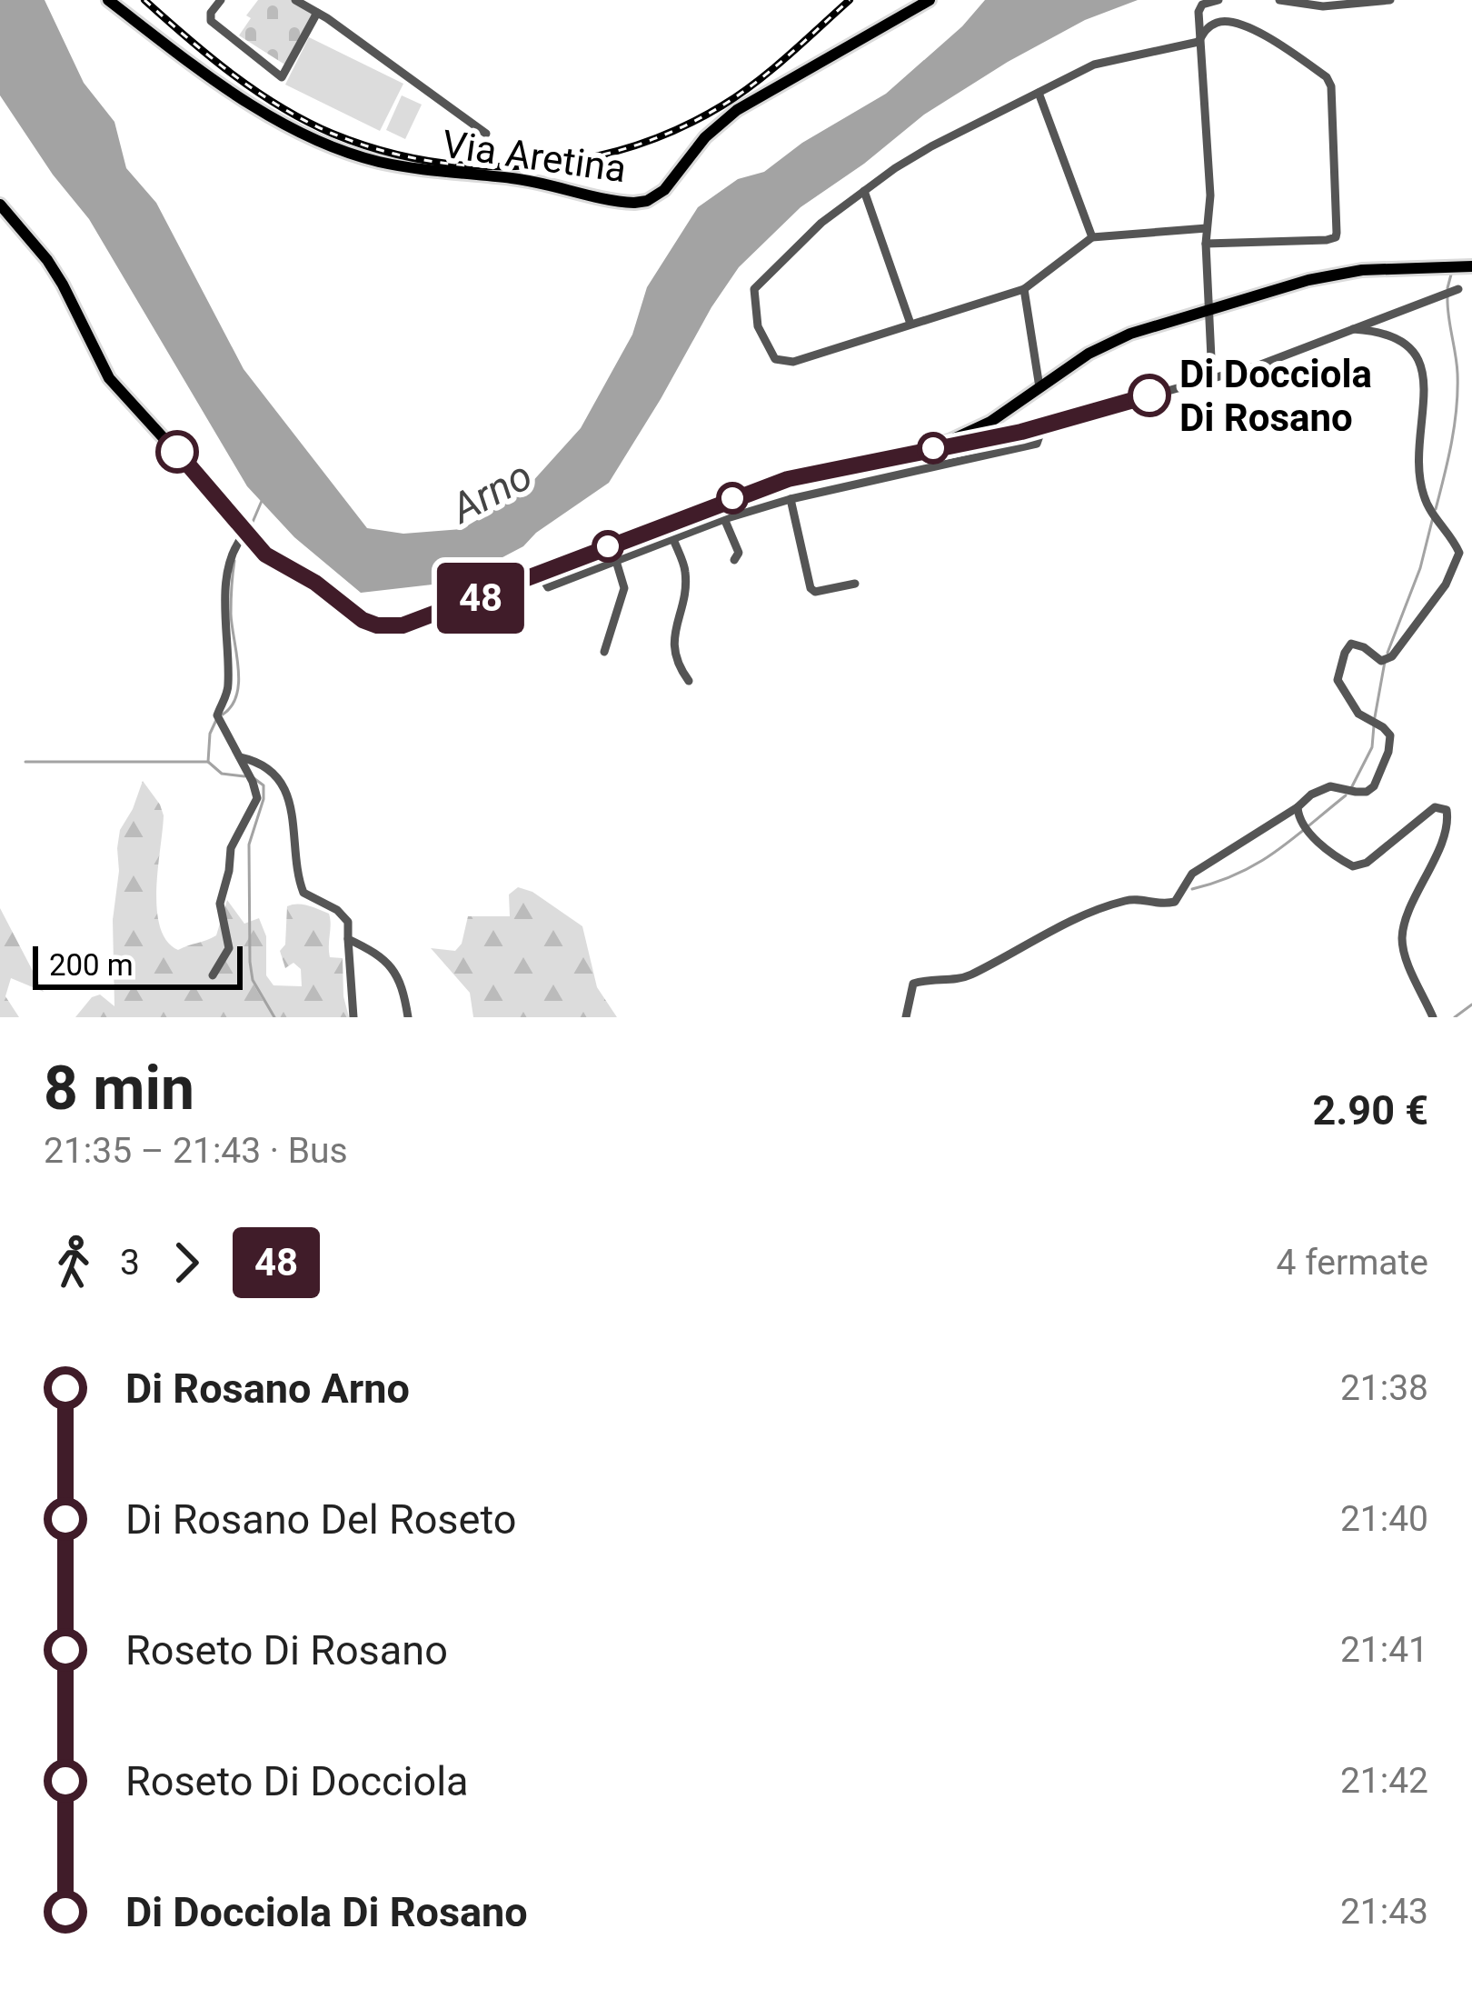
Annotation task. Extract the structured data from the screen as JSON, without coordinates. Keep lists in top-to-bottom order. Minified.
{"streets":{"main road":["Via Aretina"]},"water":["Arno"],"places":["Di Docciola Di Rosano"],"lines":["bus line 48"],"scale_bar":"200 m","page":{"on_map":"48","scale":"200 m","heading":["8 min","21:35 – 21:43 · Bus","2.90 €"],"legs":["3","48","4 fermate"],"list":[{"name":"Di Rosano Arno","value":"21:38"},{"name":"Di Rosano Del Roseto","value":"21:40"},{"name":"Roseto Di Rosano","value":"21:41"},{"name":"Roseto Di Docciola","value":"21:42"},{"name":"Di Docciola Di Rosano","value":"21:43"}]}}
